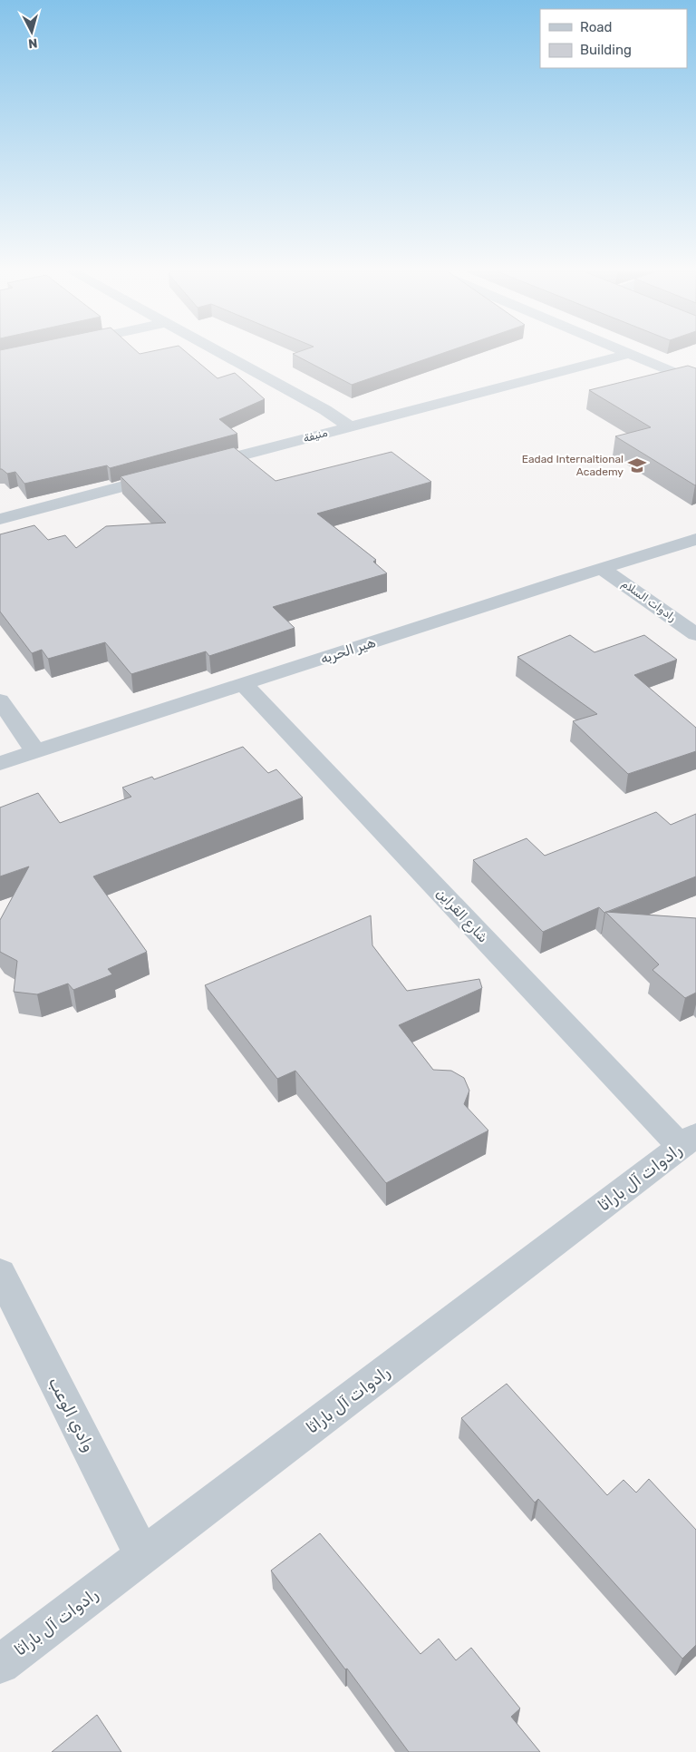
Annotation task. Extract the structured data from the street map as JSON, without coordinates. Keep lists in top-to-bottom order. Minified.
{"streets":{"street":["منيفة","رادوات السلام","هير الحربه","شارع القراين","رادوات آل باراثا","وادي الوعب"]},"crossings":[["رادوات السلام","هير الحربه"],["هير الحربه","شارع القراين"],["شارع القراين","رادوات آل باراثا"],["رادوات آل باراثا","وادي الوعب"]],"places":{"school or university":["Eadad Internaltional Academy"]},"legend":["Road","Building"],"north":"bottom"}
